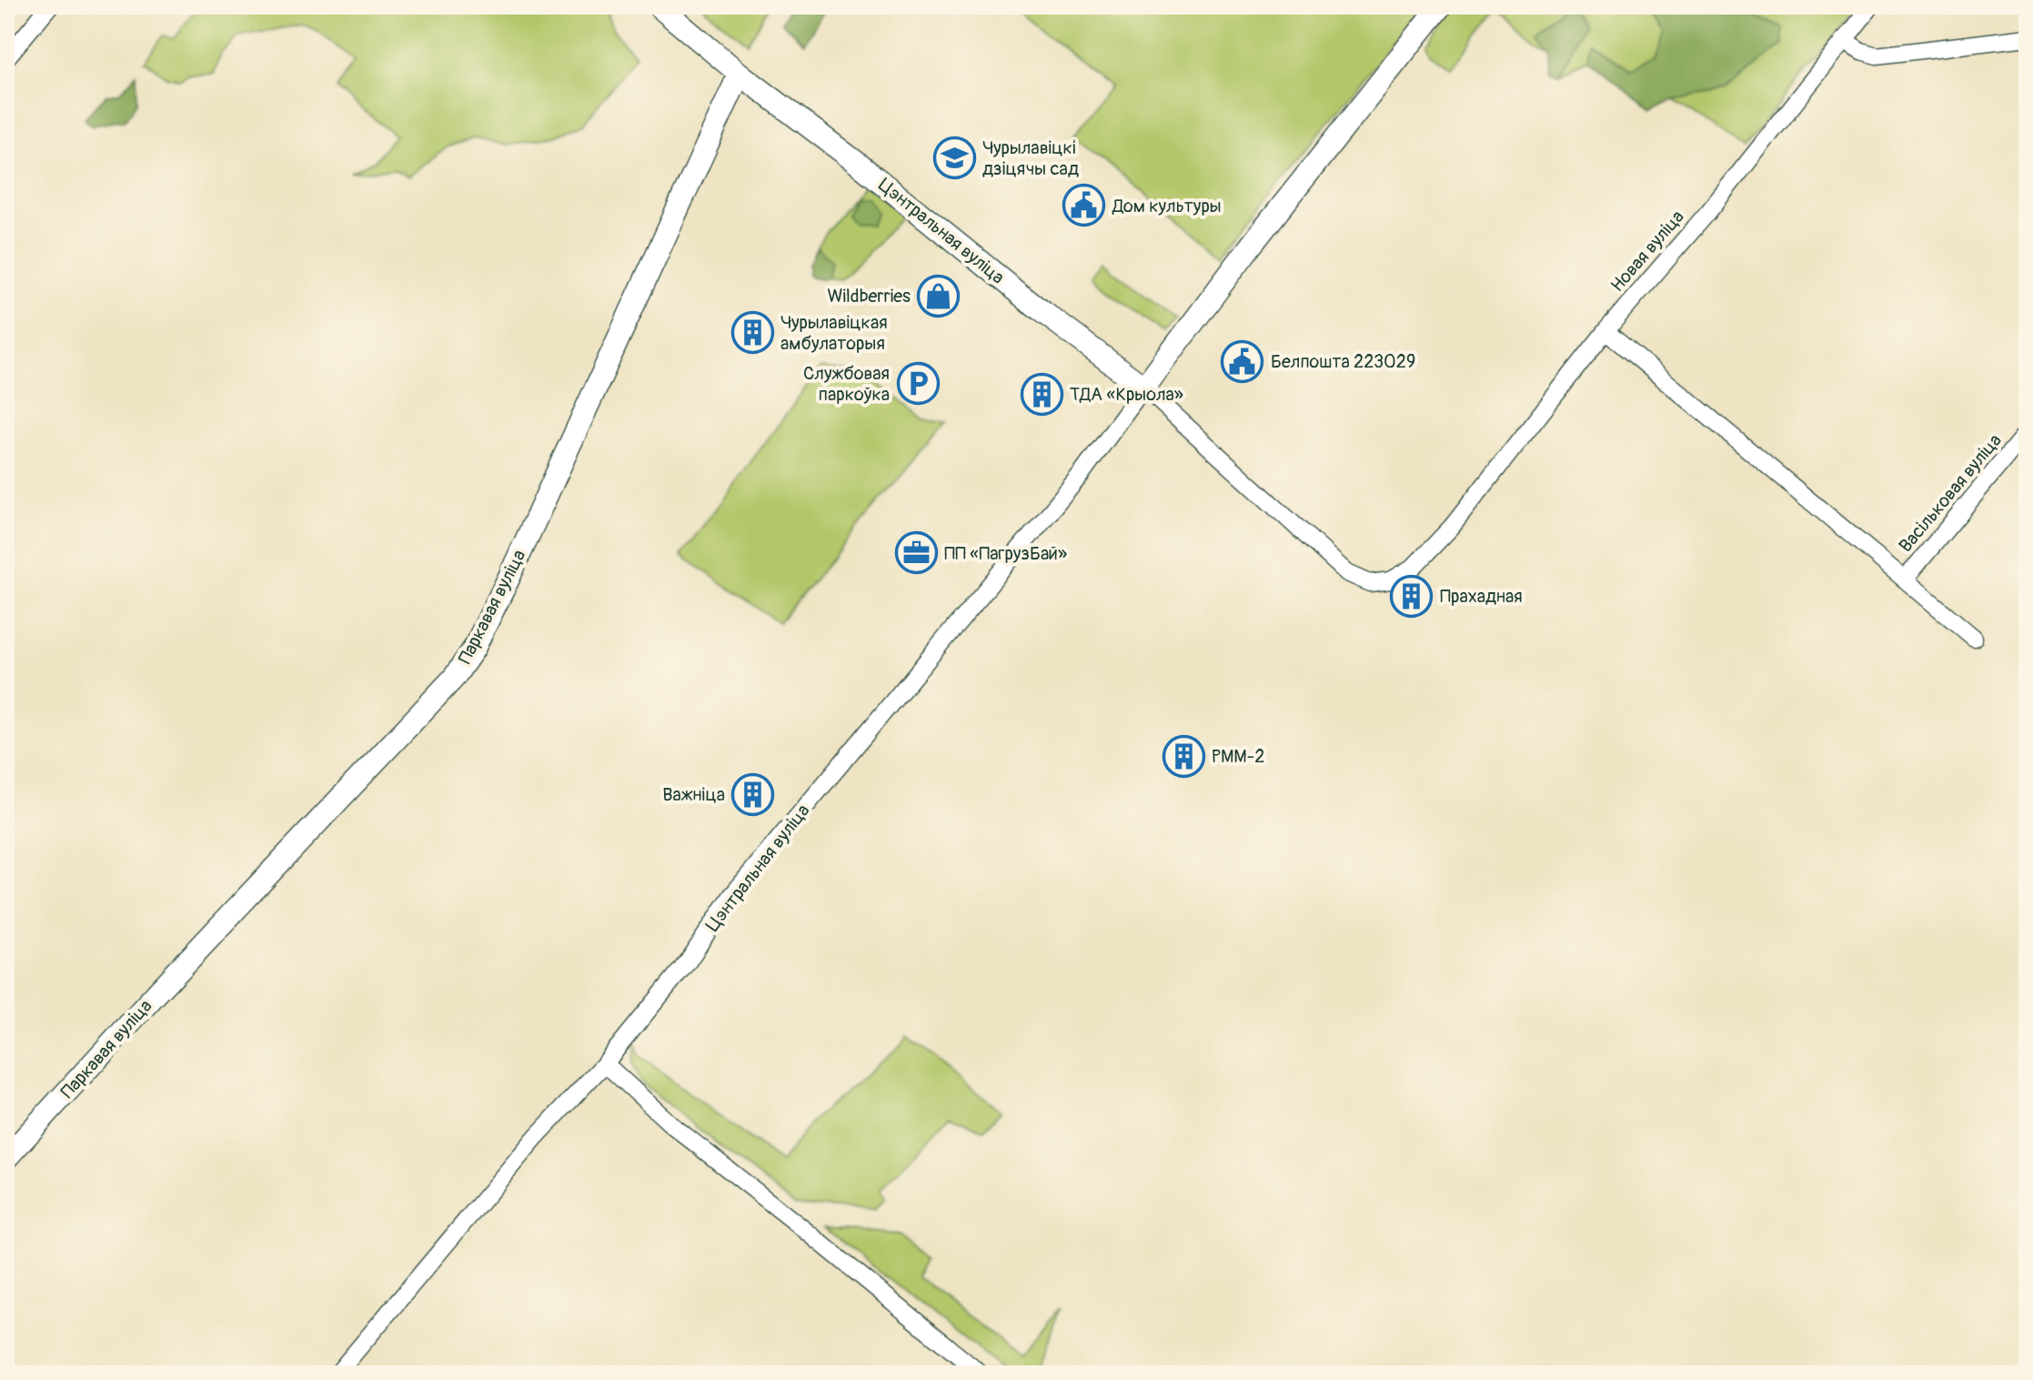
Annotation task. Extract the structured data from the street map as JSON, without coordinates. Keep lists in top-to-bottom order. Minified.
{"streets":{"street":["Цэнтральная вуліца","Новая вуліца","Васільковая вуліца","Паркавая вуліца"]},"crossings":[["Цэнтральная вуліца","Новая вуліца"],["Цэнтральная вуліца","Паркавая вуліца"]],"places":{"school or university":["Чурылавіцкі дзіцячы сад"],"public building":["Дом культуры","Белпошта 223029"],"shop":["Wildberries"],"building":["Чурылавіцкая амбулаторыя","ТДА «Крыола»","Прахадная","РММ-2","Важніца"],"parking":["Службовая паркоўка"],"office":["ПП «ПагрузБай»"]}}
